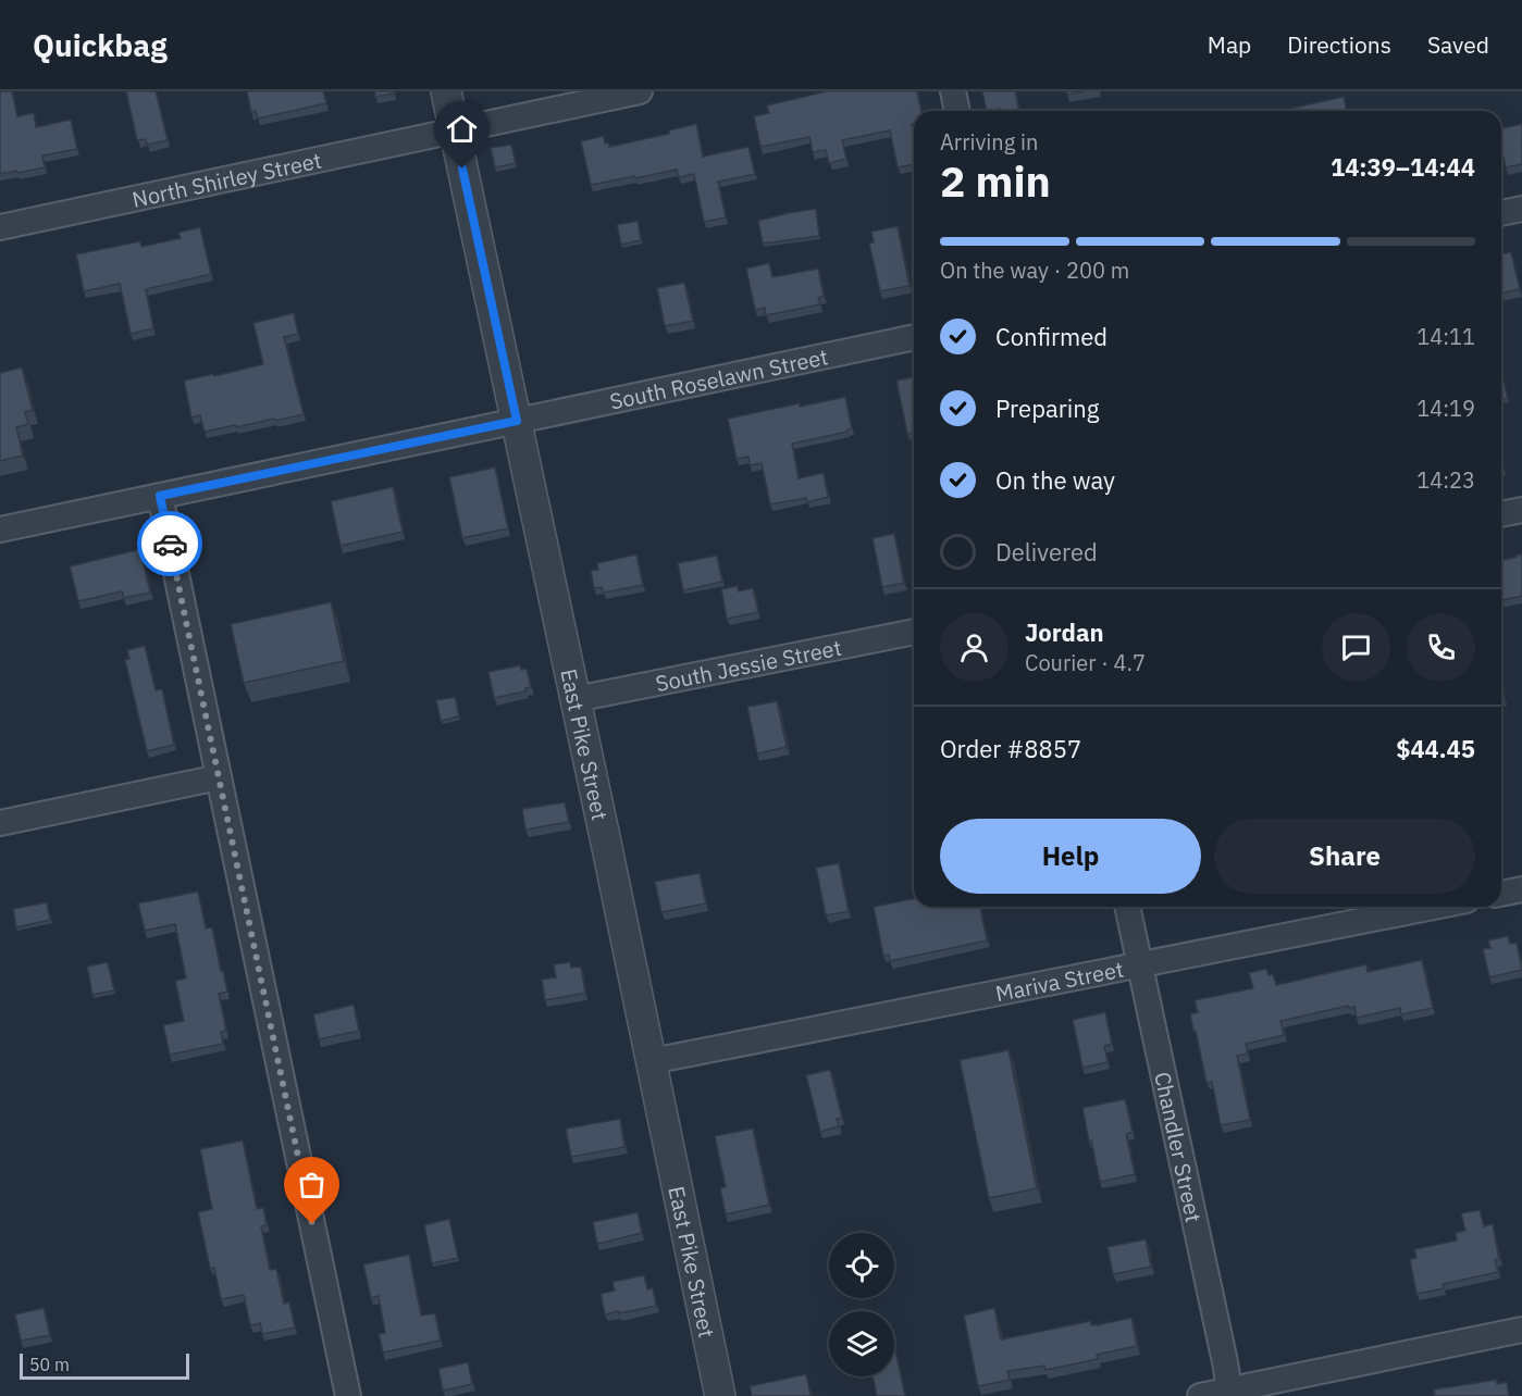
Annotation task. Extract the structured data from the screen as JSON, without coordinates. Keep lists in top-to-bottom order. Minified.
{"streets":{"street":["North Shirley Street","South Roselawn Street","South Jessie Street","East Pike Street","Mariva Street","Chandler Street"]},"crossings":[["North Shirley Street","East Pike Street"],["South Roselawn Street","East Pike Street"],["South Jessie Street","East Pike Street"],["East Pike Street","Mariva Street"],["Mariva Street","Chandler Street"]],"scale_bar":"50 m","page":{"header":"Quickbag","nav":["Map","Directions","Saved"],"heading":["2 min","Arriving in","14:39–14:44"],"panel":["Jordan","Courier · 4.7","Order #8857","$44.45"],"bar":"On the way · 200 m","list":[["Confirmed","14:11"],["Preparing","14:19"],["On the way","14:23"],"Delivered"],"buttons":["Help","Share"],"scale":"50 m"}}
